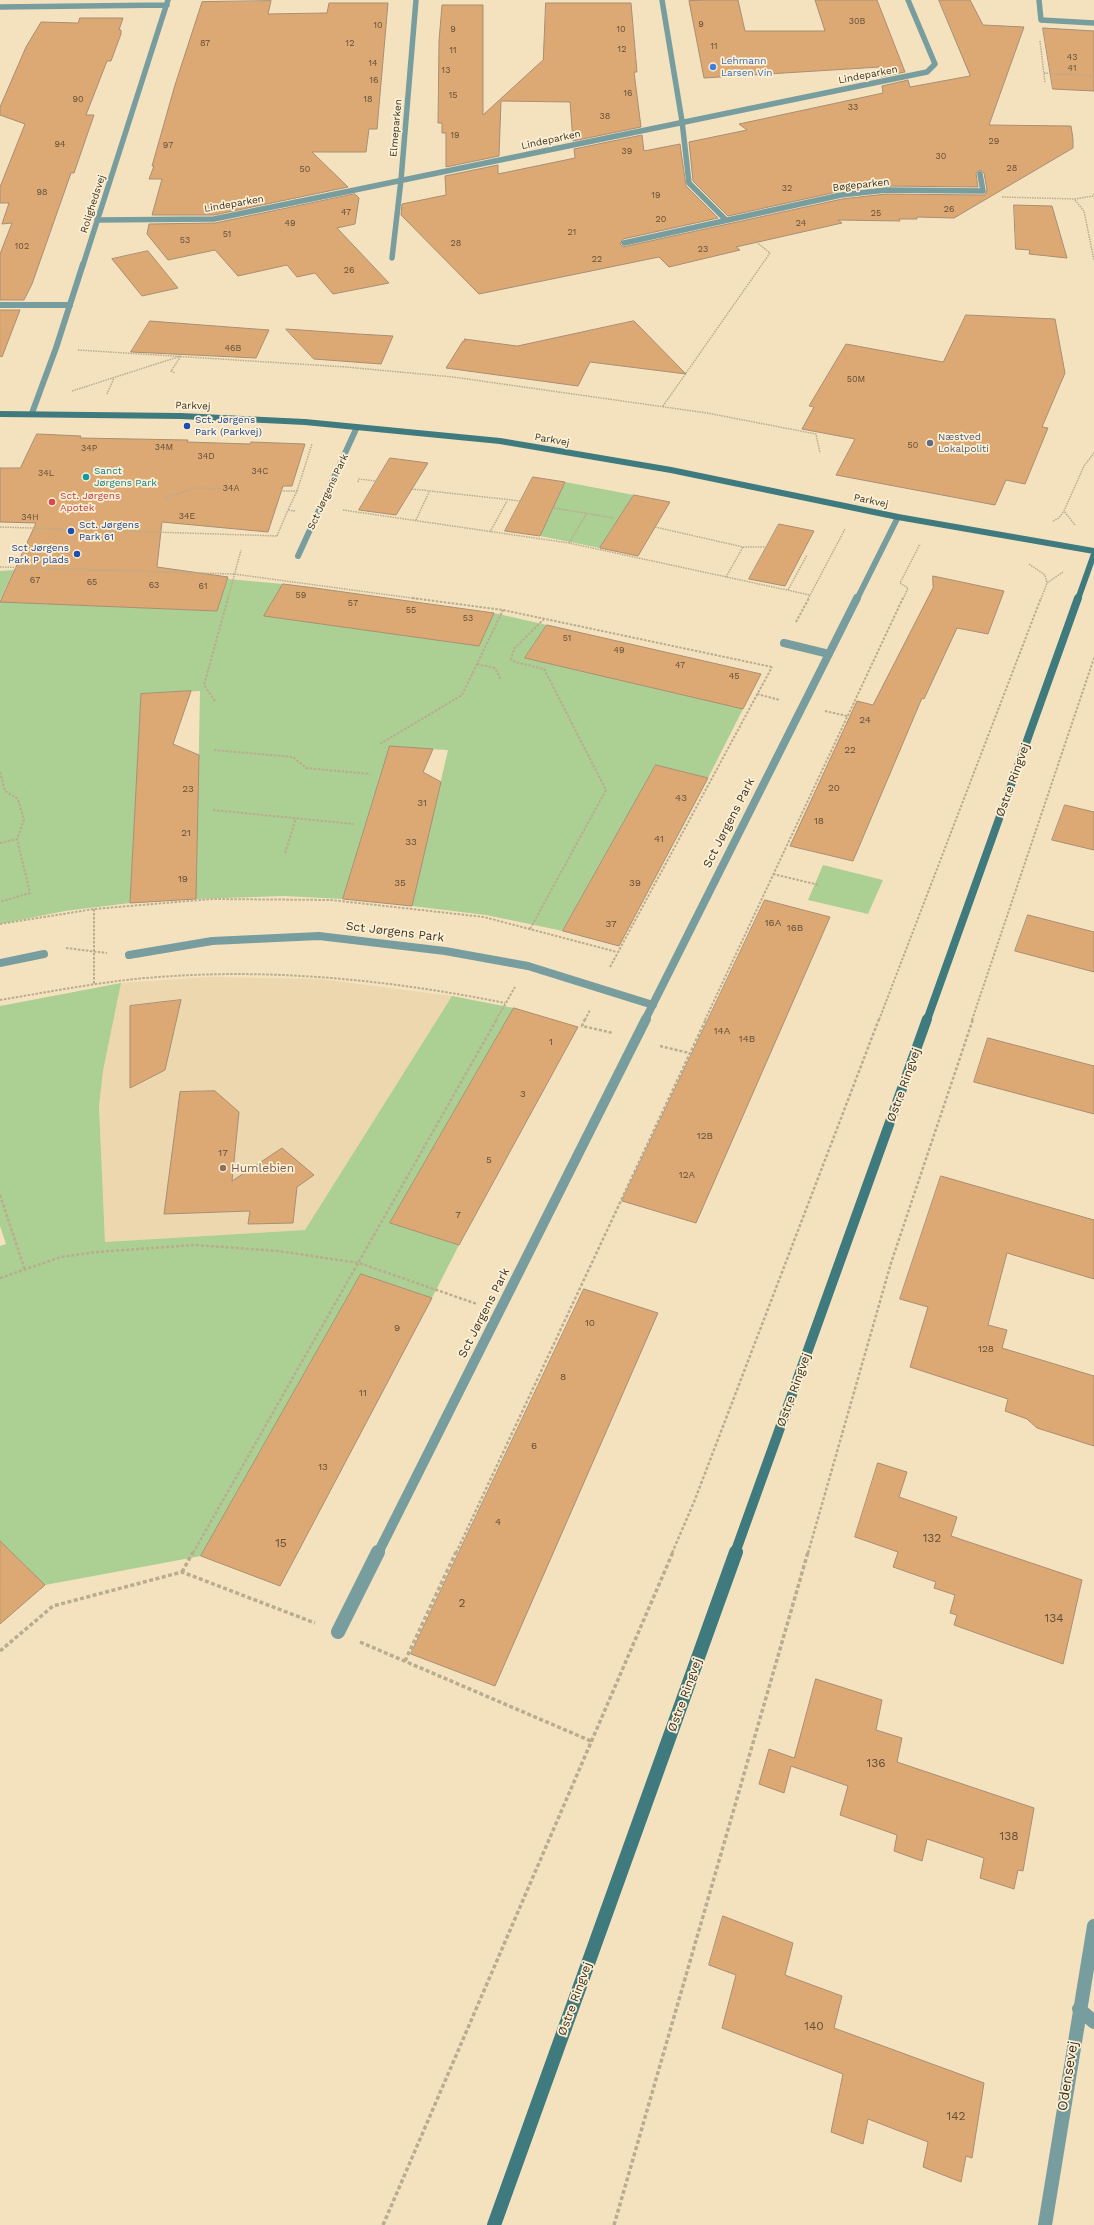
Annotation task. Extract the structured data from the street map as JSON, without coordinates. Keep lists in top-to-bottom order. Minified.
{"streets":{"street":["Lindeparken","Elmeparken","Bøgeparken","Rolighedsvej","Parkvej","Sct Jørgens Park","Østre Ringvej","Odensevej"]},"crossings":[["Lindeparken","Elmeparken"],["Lindeparken","Rolighedsvej"],["Rolighedsvej","Parkvej"],["Parkvej","Sct Jørgens Park"],["Parkvej","Østre Ringvej"]],"places":["Lehmann Larsen Vin","Sct. Jørgens Park (Parkvej)","Næstved Lokalpoliti","Sanct Jørgens Park","Sct. Jørgens Apotek","Sct. Jørgens Park 61","Sct Jørgens Park P plads","Humlebien"],"house_numbers":["30B","9","10","9","10","87","12","11","12","11","43","14","41","13","16","16","15","90","18","33","38","19","29","94","97","39","30","28","50","32","98","19","26","47","25","20","49","24","21","51","53","28","102","23","22","26","46B","50M","50","34M","34P","34D","34C","34L","34A","34E","34H","67","65","63","61","59","57","55","53","51","49","47","45","24","22","20","23","43","31","18","21","41","33","19","35","39","16A","37","16B","14A","14B","1","3","12B","17","5","12A","7","10","9","128","8","11","6","13","4","132","15","2","134","136","138","140","142"]}
